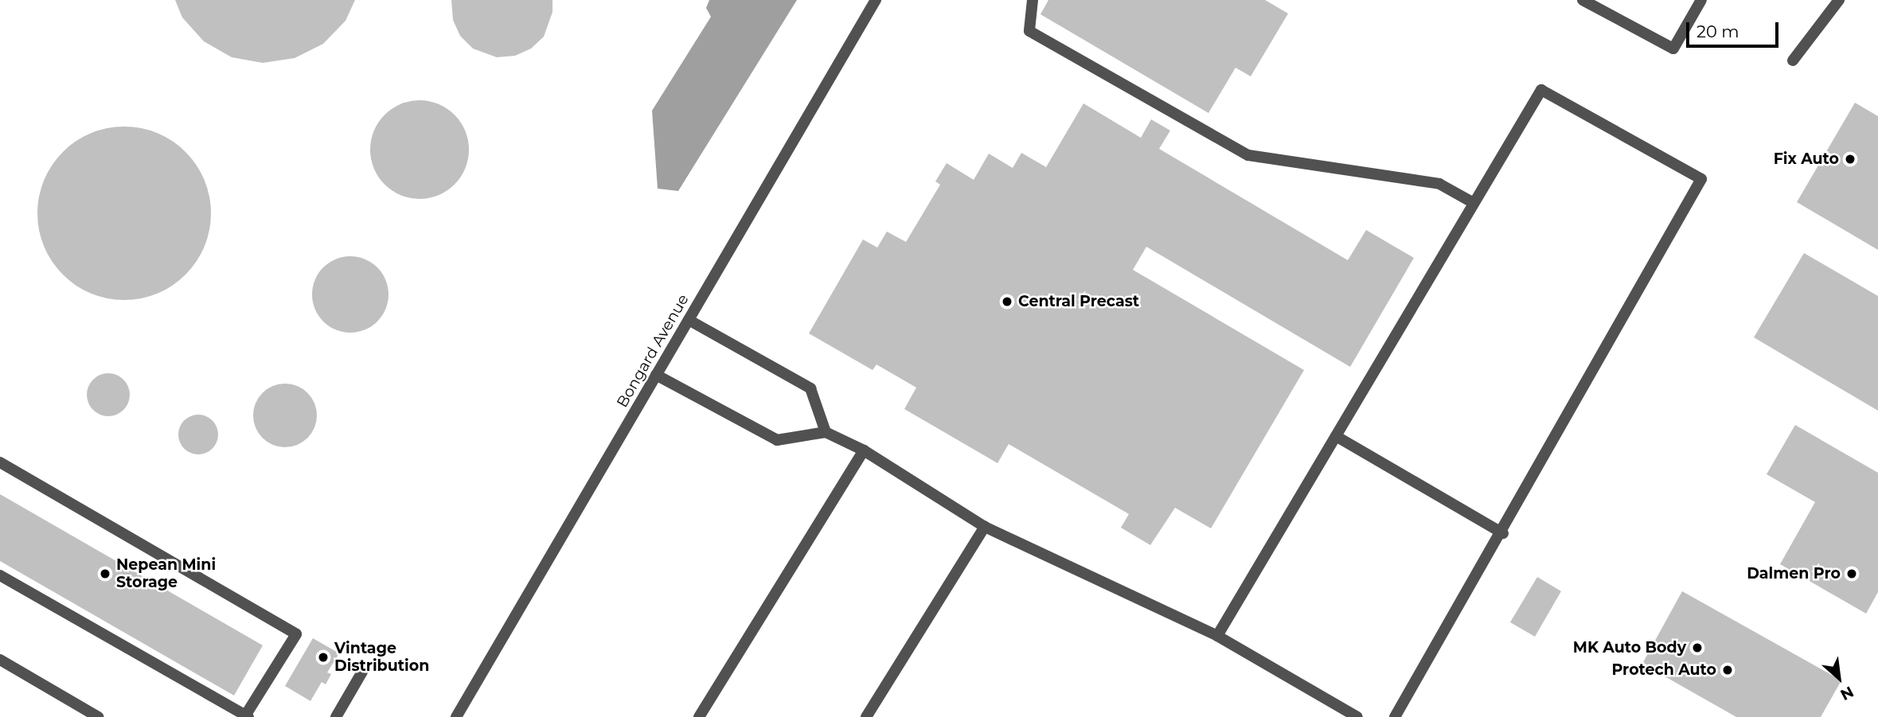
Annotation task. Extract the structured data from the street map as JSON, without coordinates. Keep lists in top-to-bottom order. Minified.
{"streets":{"street":["Bongard Avenue"]},"places":["Fix Auto","Central Precast","Nepean Mini Storage","Dalmen Pro","MK Auto Body","Vintage Distribution","Protech Auto"],"scale_bar":"20 m","north":"bottom right"}
